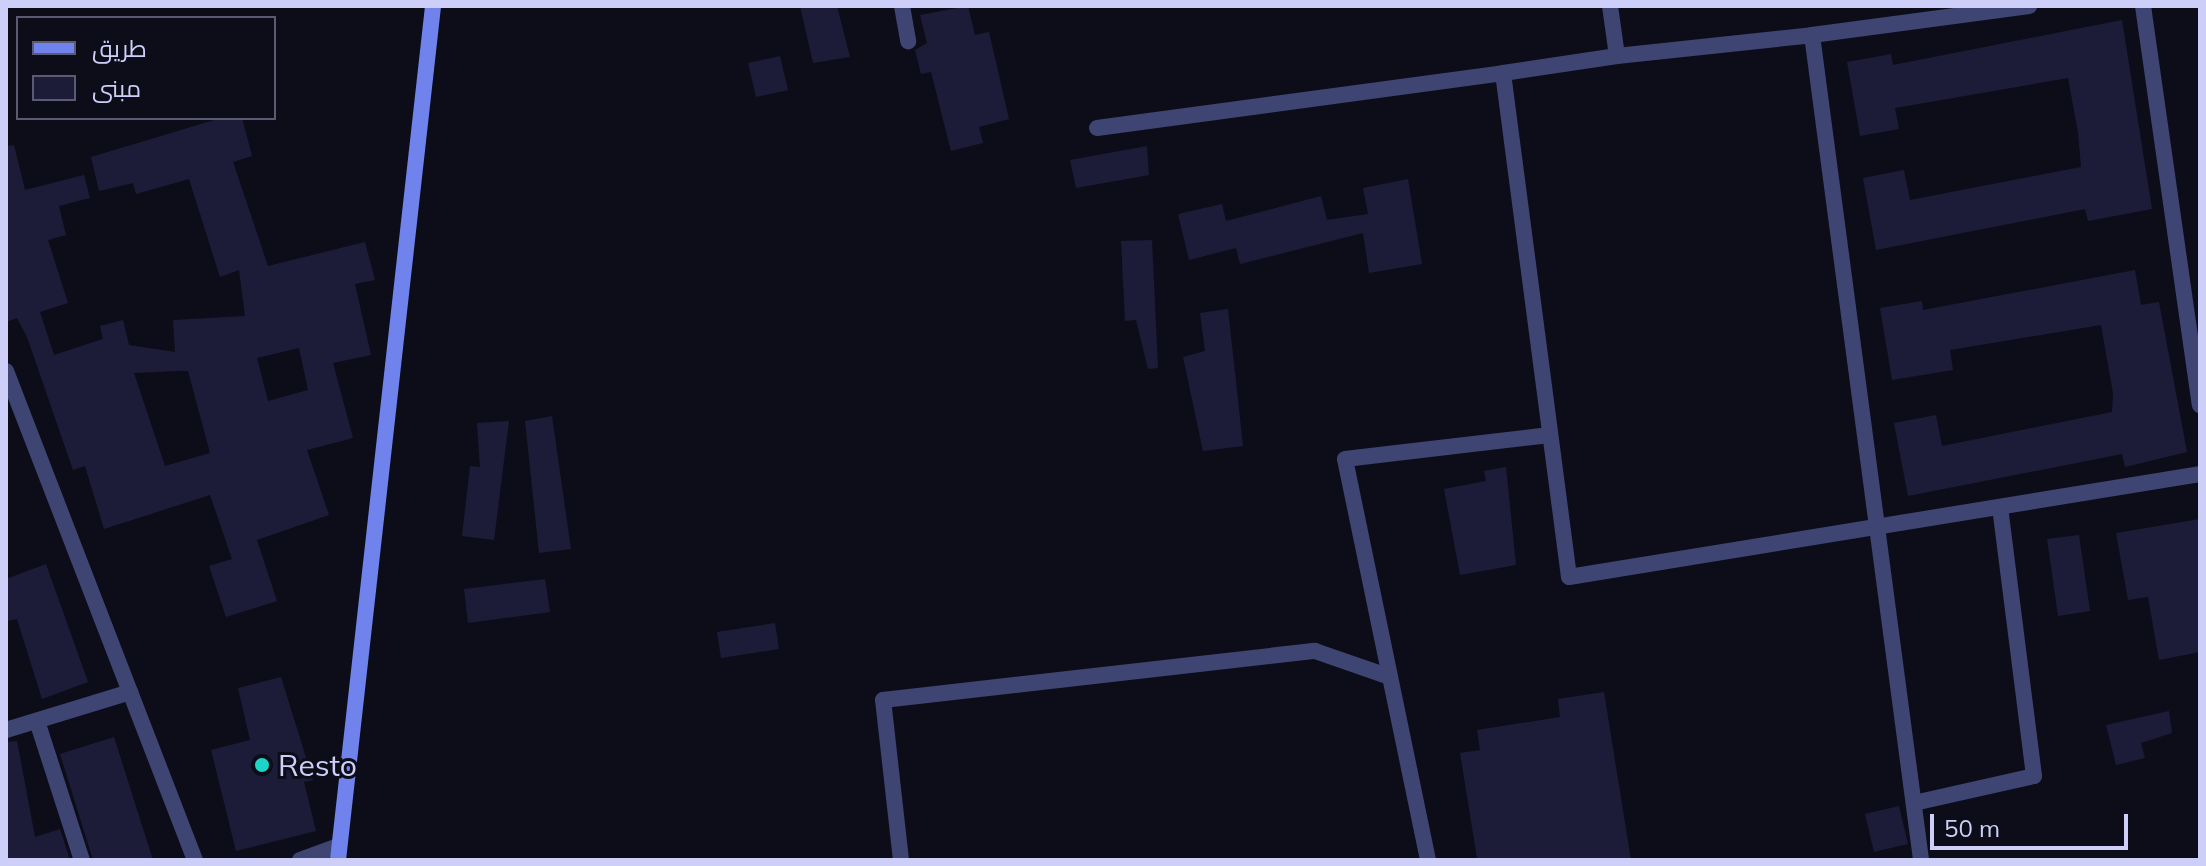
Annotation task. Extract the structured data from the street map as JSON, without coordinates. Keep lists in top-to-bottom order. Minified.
{"places":["Resto"],"legend":["طريق","مبنى"],"scale_bar":"50 m"}
